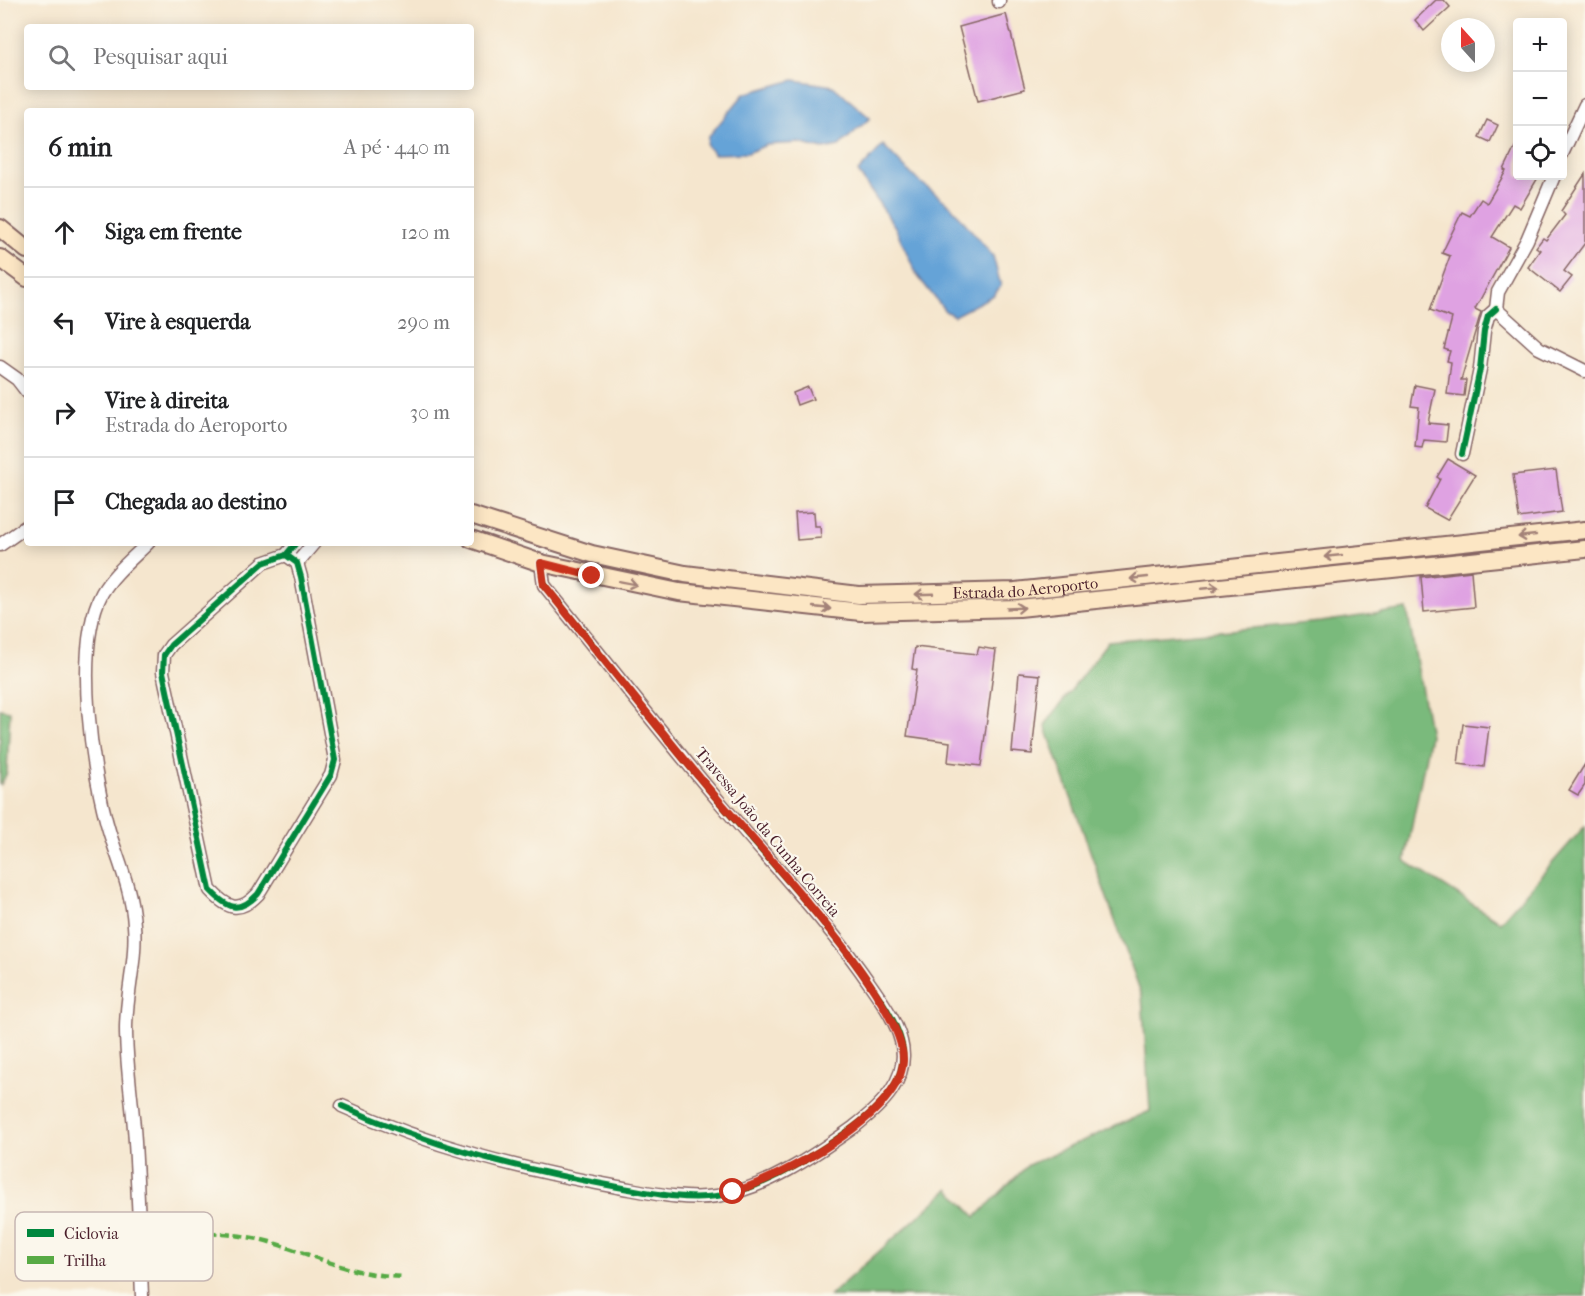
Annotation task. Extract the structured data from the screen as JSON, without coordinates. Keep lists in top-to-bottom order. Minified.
{"streets":{"main road":["Estrada do Aeroporto"],"street":["Travessa João da Cunha Correia"]},"crossings":[["Estrada do Aeroporto","Travessa João da Cunha Correia"]],"legend":["Ciclovia","Trilha"],"north":"top","page":{"map_buttons":["+","−"],"search":"Pesquisar aqui","heading":["6 min","A pé · 440 m"],"list":[["Siga em frente","120 m"],["Vire à esquerda","290 m"],["Vire à direita","Estrada do Aeroporto","30 m"],"Chegada ao destino"]}}
